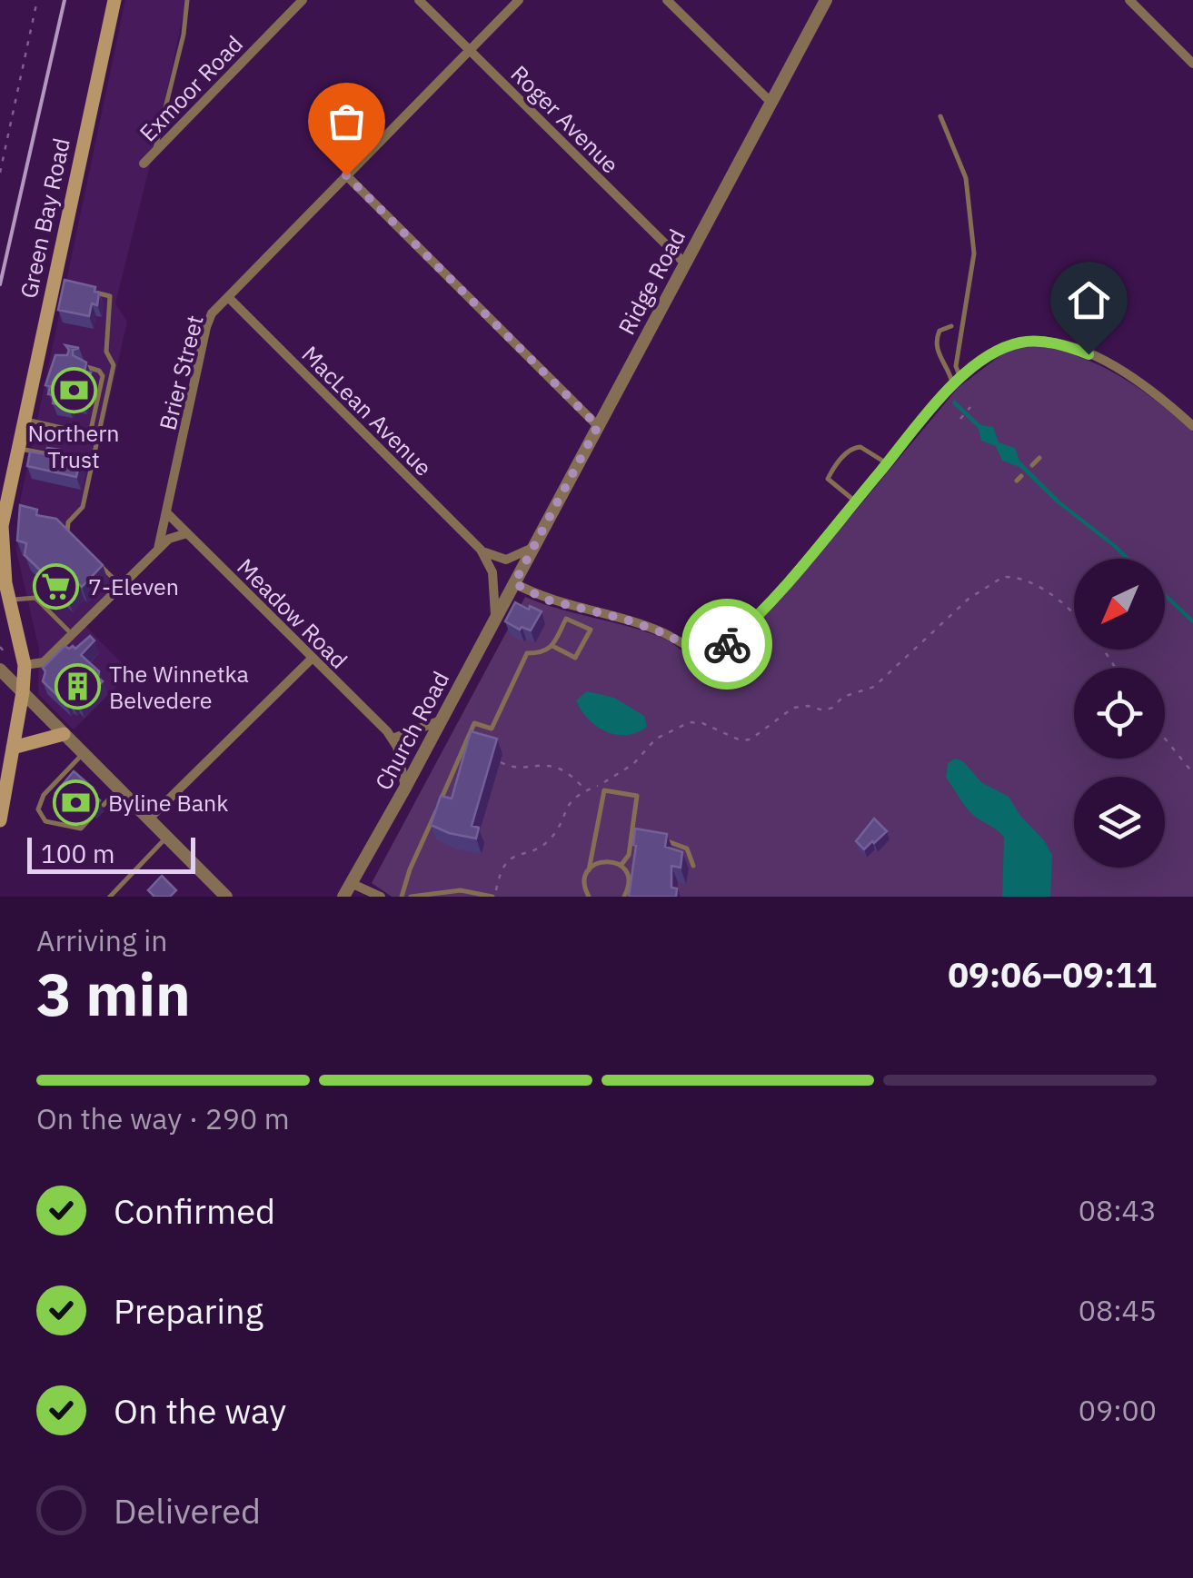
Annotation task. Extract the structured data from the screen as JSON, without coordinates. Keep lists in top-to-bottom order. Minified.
{"streets":{"main road":["Green Bay Road"],"street":["Exmoor Road","Roger Avenue","Ridge Road","Brier Street","MacLean Avenue","Meadow Road","Church Road"]},"crossings":[["Roger Avenue","Ridge Road"],["Roger Avenue","Brier Street"],["Ridge Road","Church Road"],["Brier Street","MacLean Avenue"],["Brier Street","Meadow Road"],["MacLean Avenue","Church Road"]],"places":{"bank":["Northern Trust","Byline Bank"],"supermarket":["7-Eleven"],"building":["The Winnetka Belvedere"]},"scale_bar":"100 m","north":"bottom left","page":{"scale":"100 m","heading":["3 min","Arriving in","09:06–09:11"],"bar":"On the way · 290 m","list":[["Confirmed","08:43"],["Preparing","08:45"],["On the way","09:00"],"Delivered"]}}
